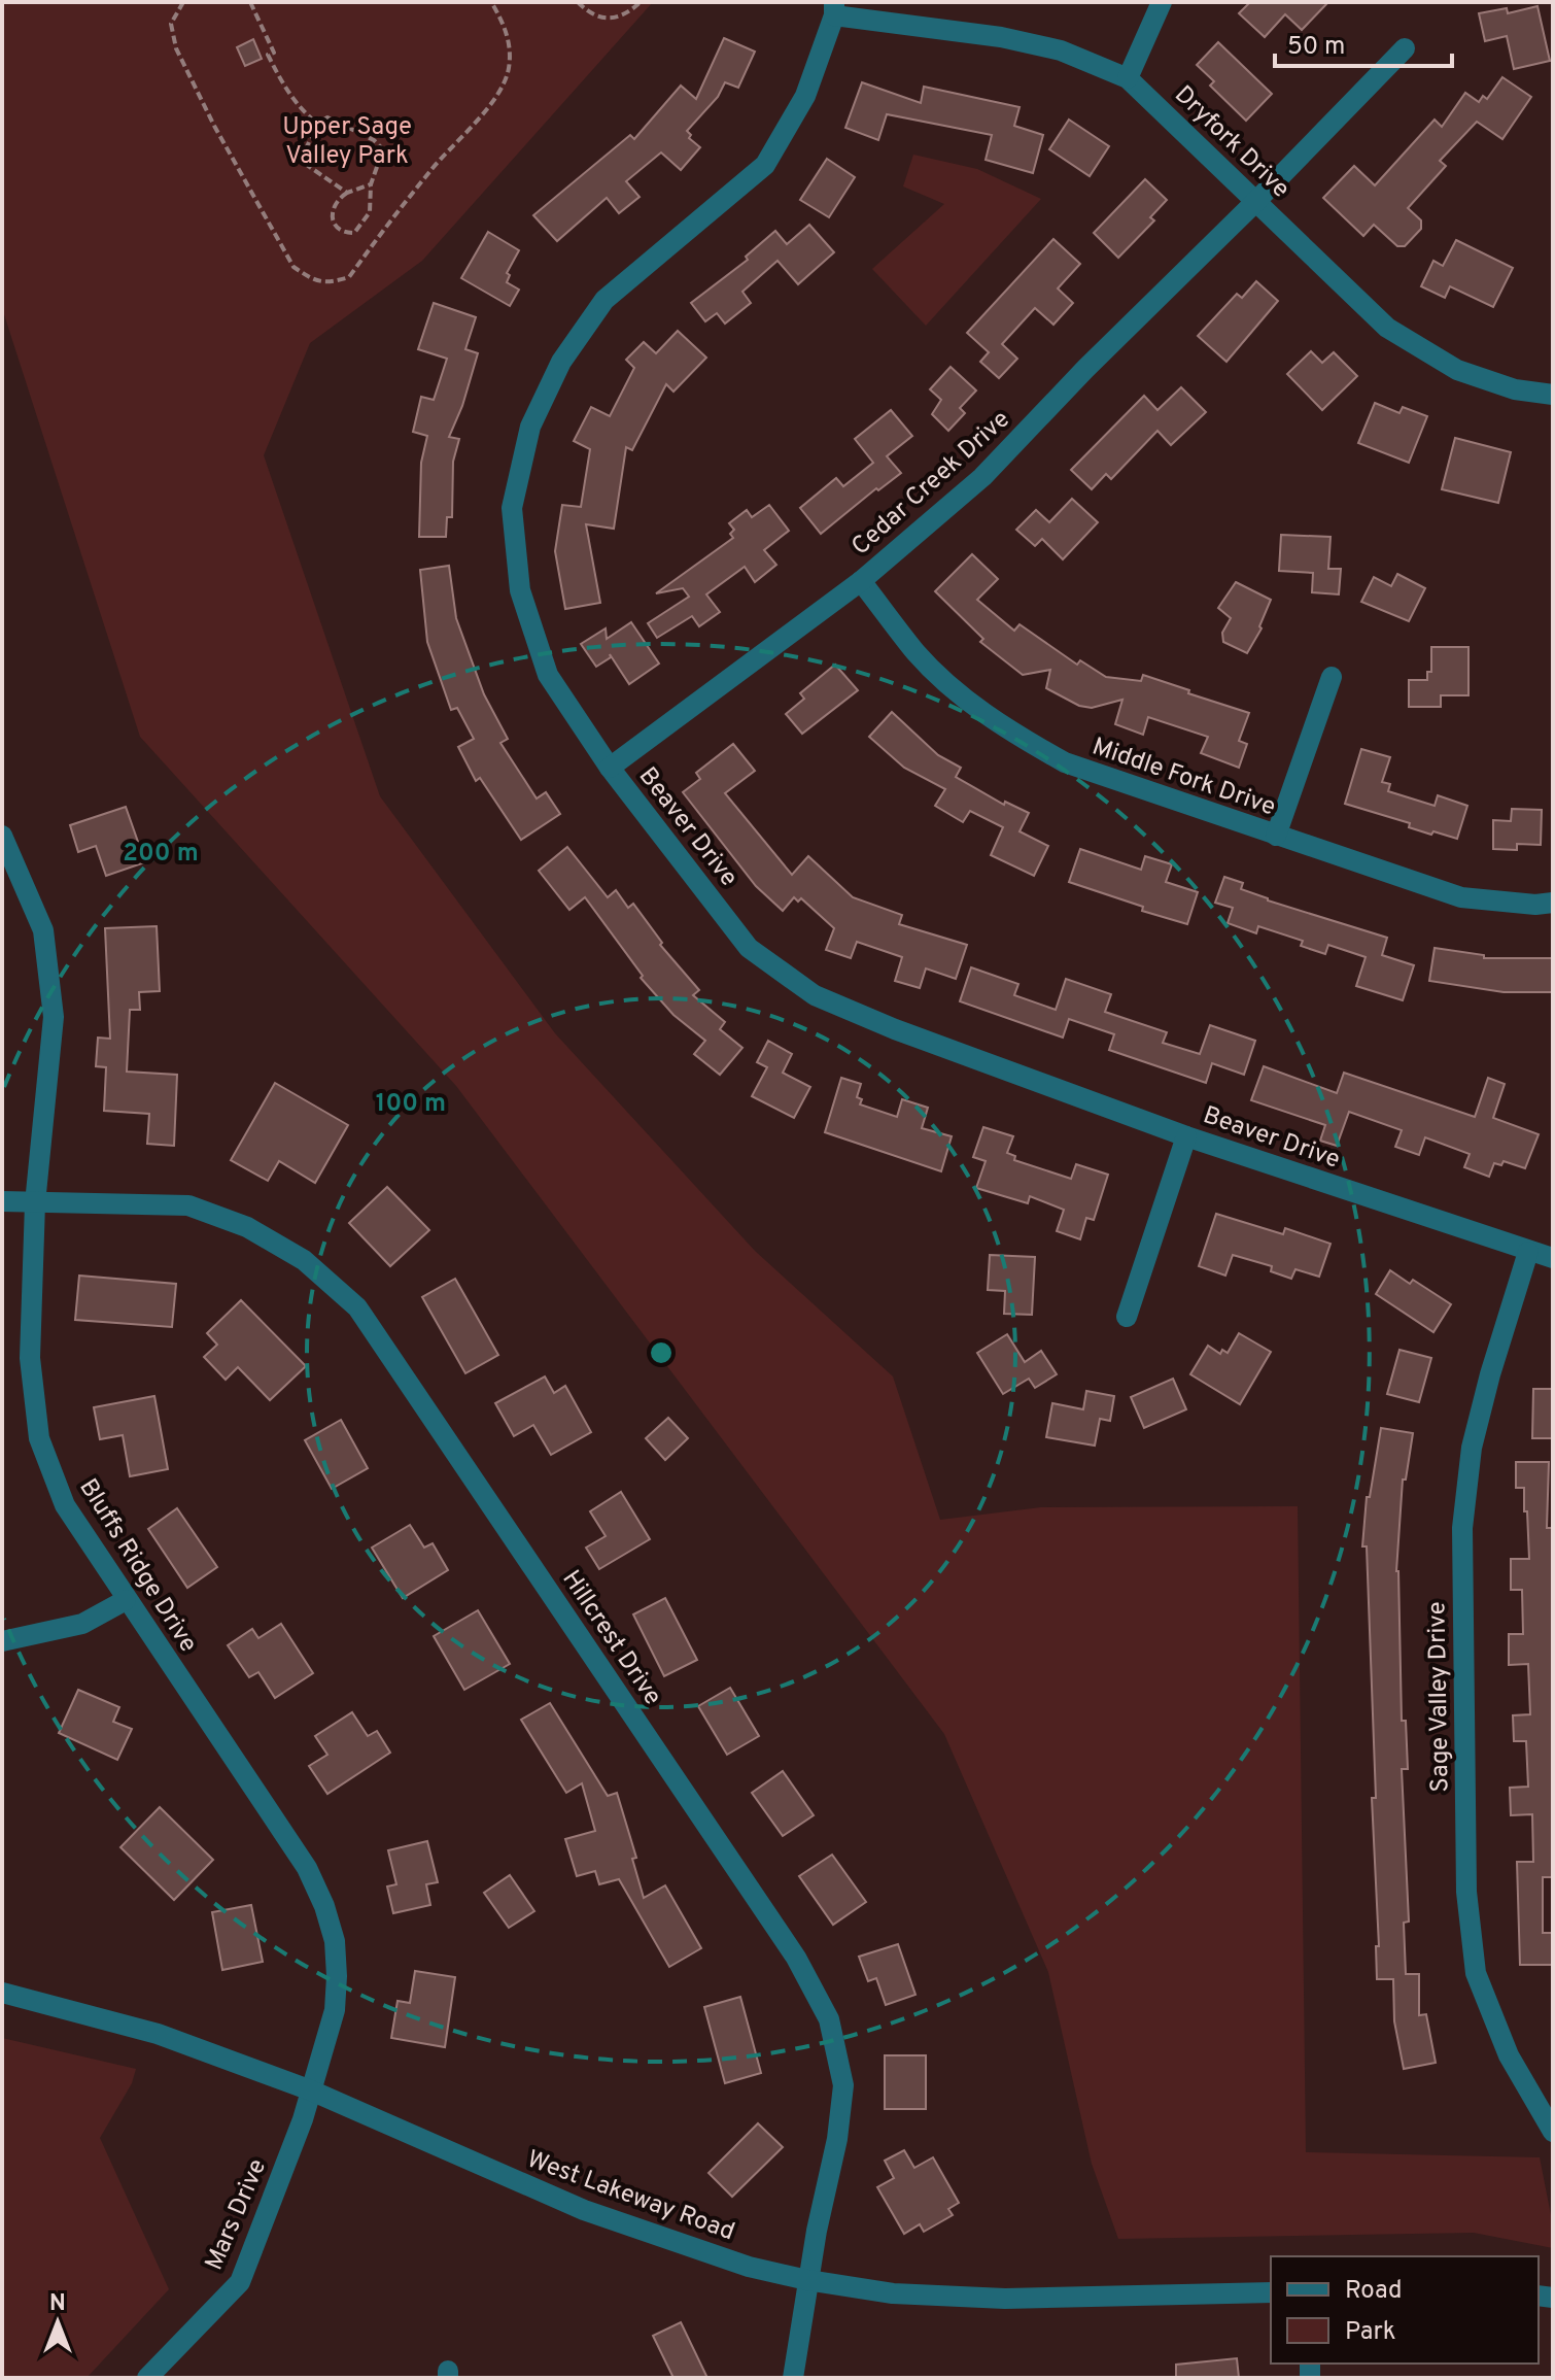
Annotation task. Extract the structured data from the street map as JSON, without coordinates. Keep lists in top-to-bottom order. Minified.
{"streets":{"street":["Dryfork Drive","Cedar Creek Drive","Middle Fork Drive","Beaver Drive","Bluffs Ridge Drive","Hillcrest Drive","Sage Valley Drive","West Lakeway Road","Mars Drive"]},"crossings":[["Dryfork Drive","Cedar Creek Drive"],["Dryfork Drive","Beaver Drive"],["Cedar Creek Drive","Middle Fork Drive"],["Cedar Creek Drive","Beaver Drive"],["Beaver Drive","Sage Valley Drive"],["Bluffs Ridge Drive","Hillcrest Drive"],["Bluffs Ridge Drive","West Lakeway Road"],["Bluffs Ridge Drive","Mars Drive"],["Hillcrest Drive","West Lakeway Road"],["West Lakeway Road","Mars Drive"]],"parks":["Upper Sage Valley Park"],"legend":["Road","Park"],"scale_bar":"50 m","north":"top","rings":["200 m","100 m"]}
